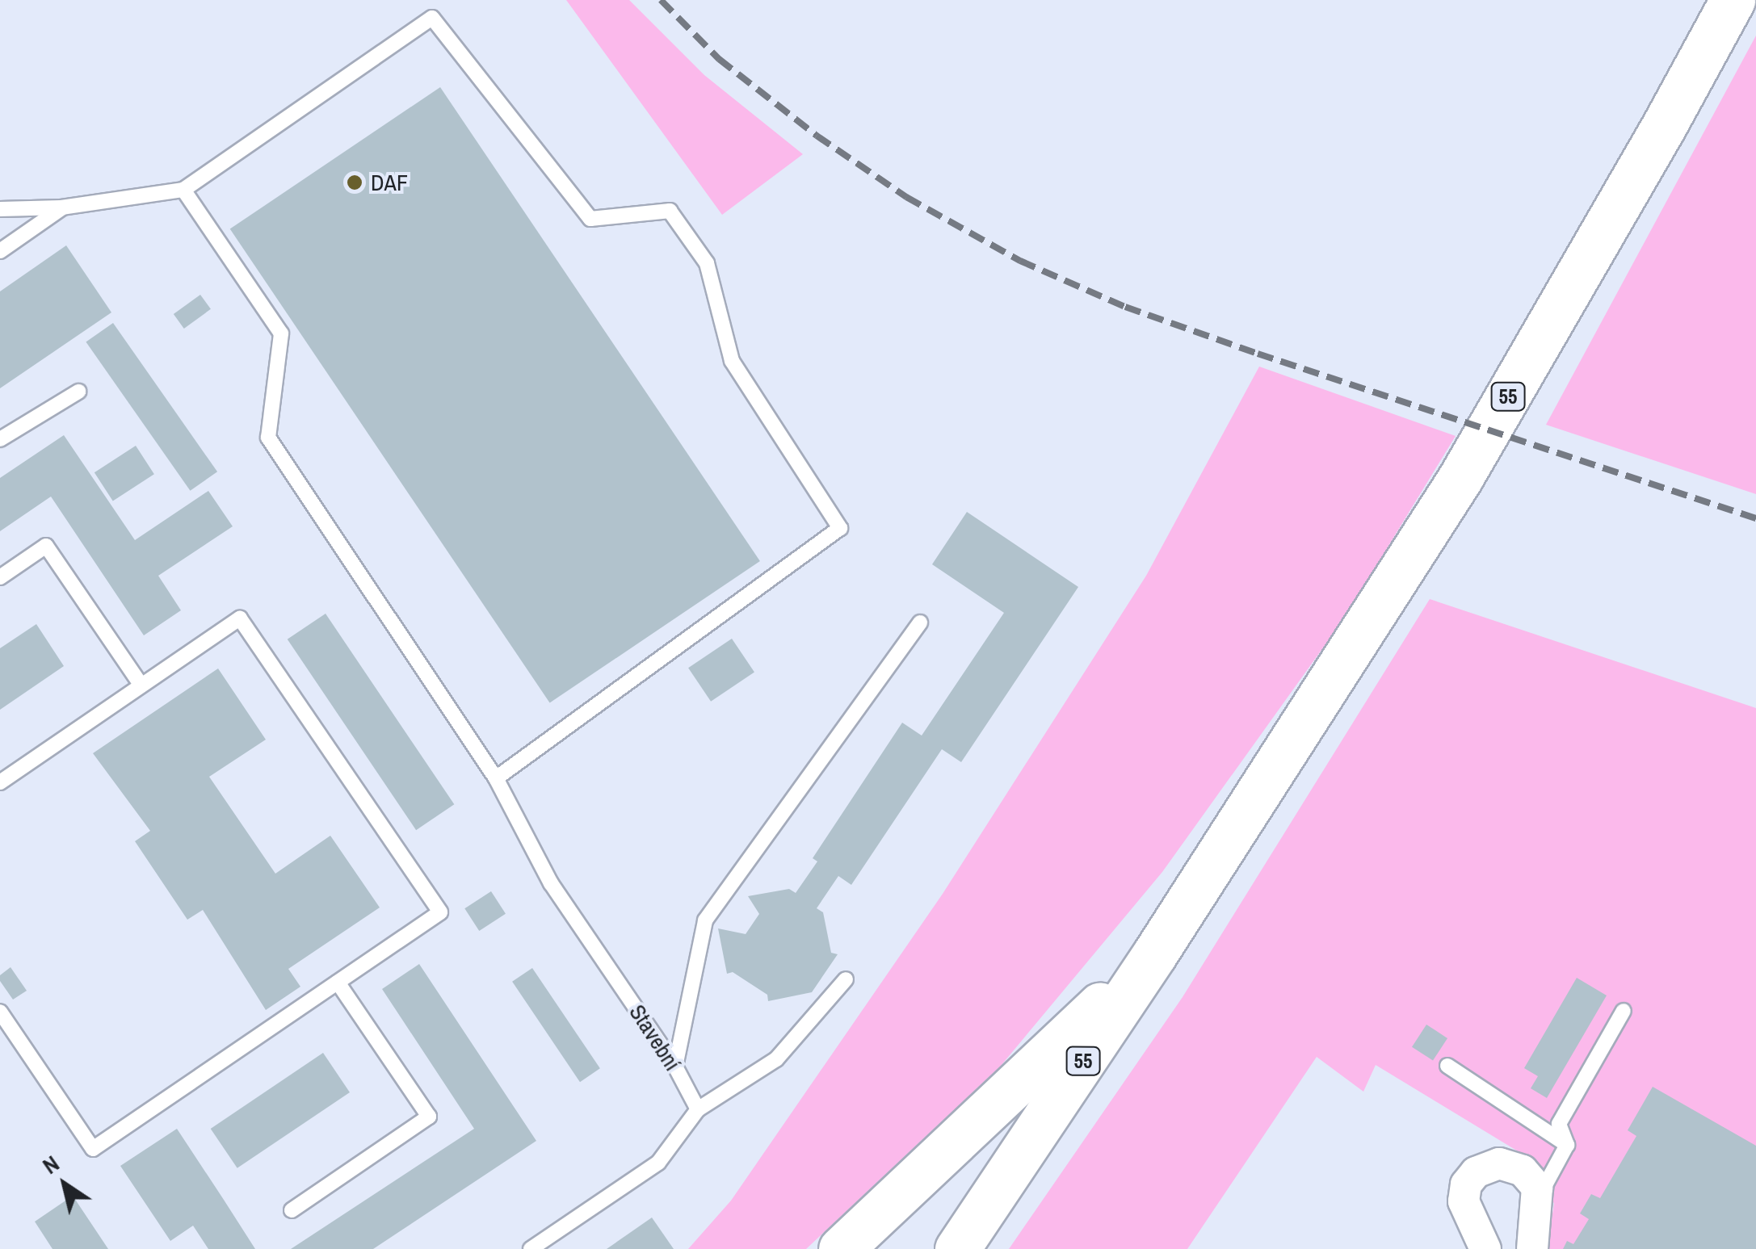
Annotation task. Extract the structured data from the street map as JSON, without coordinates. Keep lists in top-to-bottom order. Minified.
{"streets":{"main road":["55"],"lane":["Stavební"]},"places":["DAF"],"north":"top left"}
